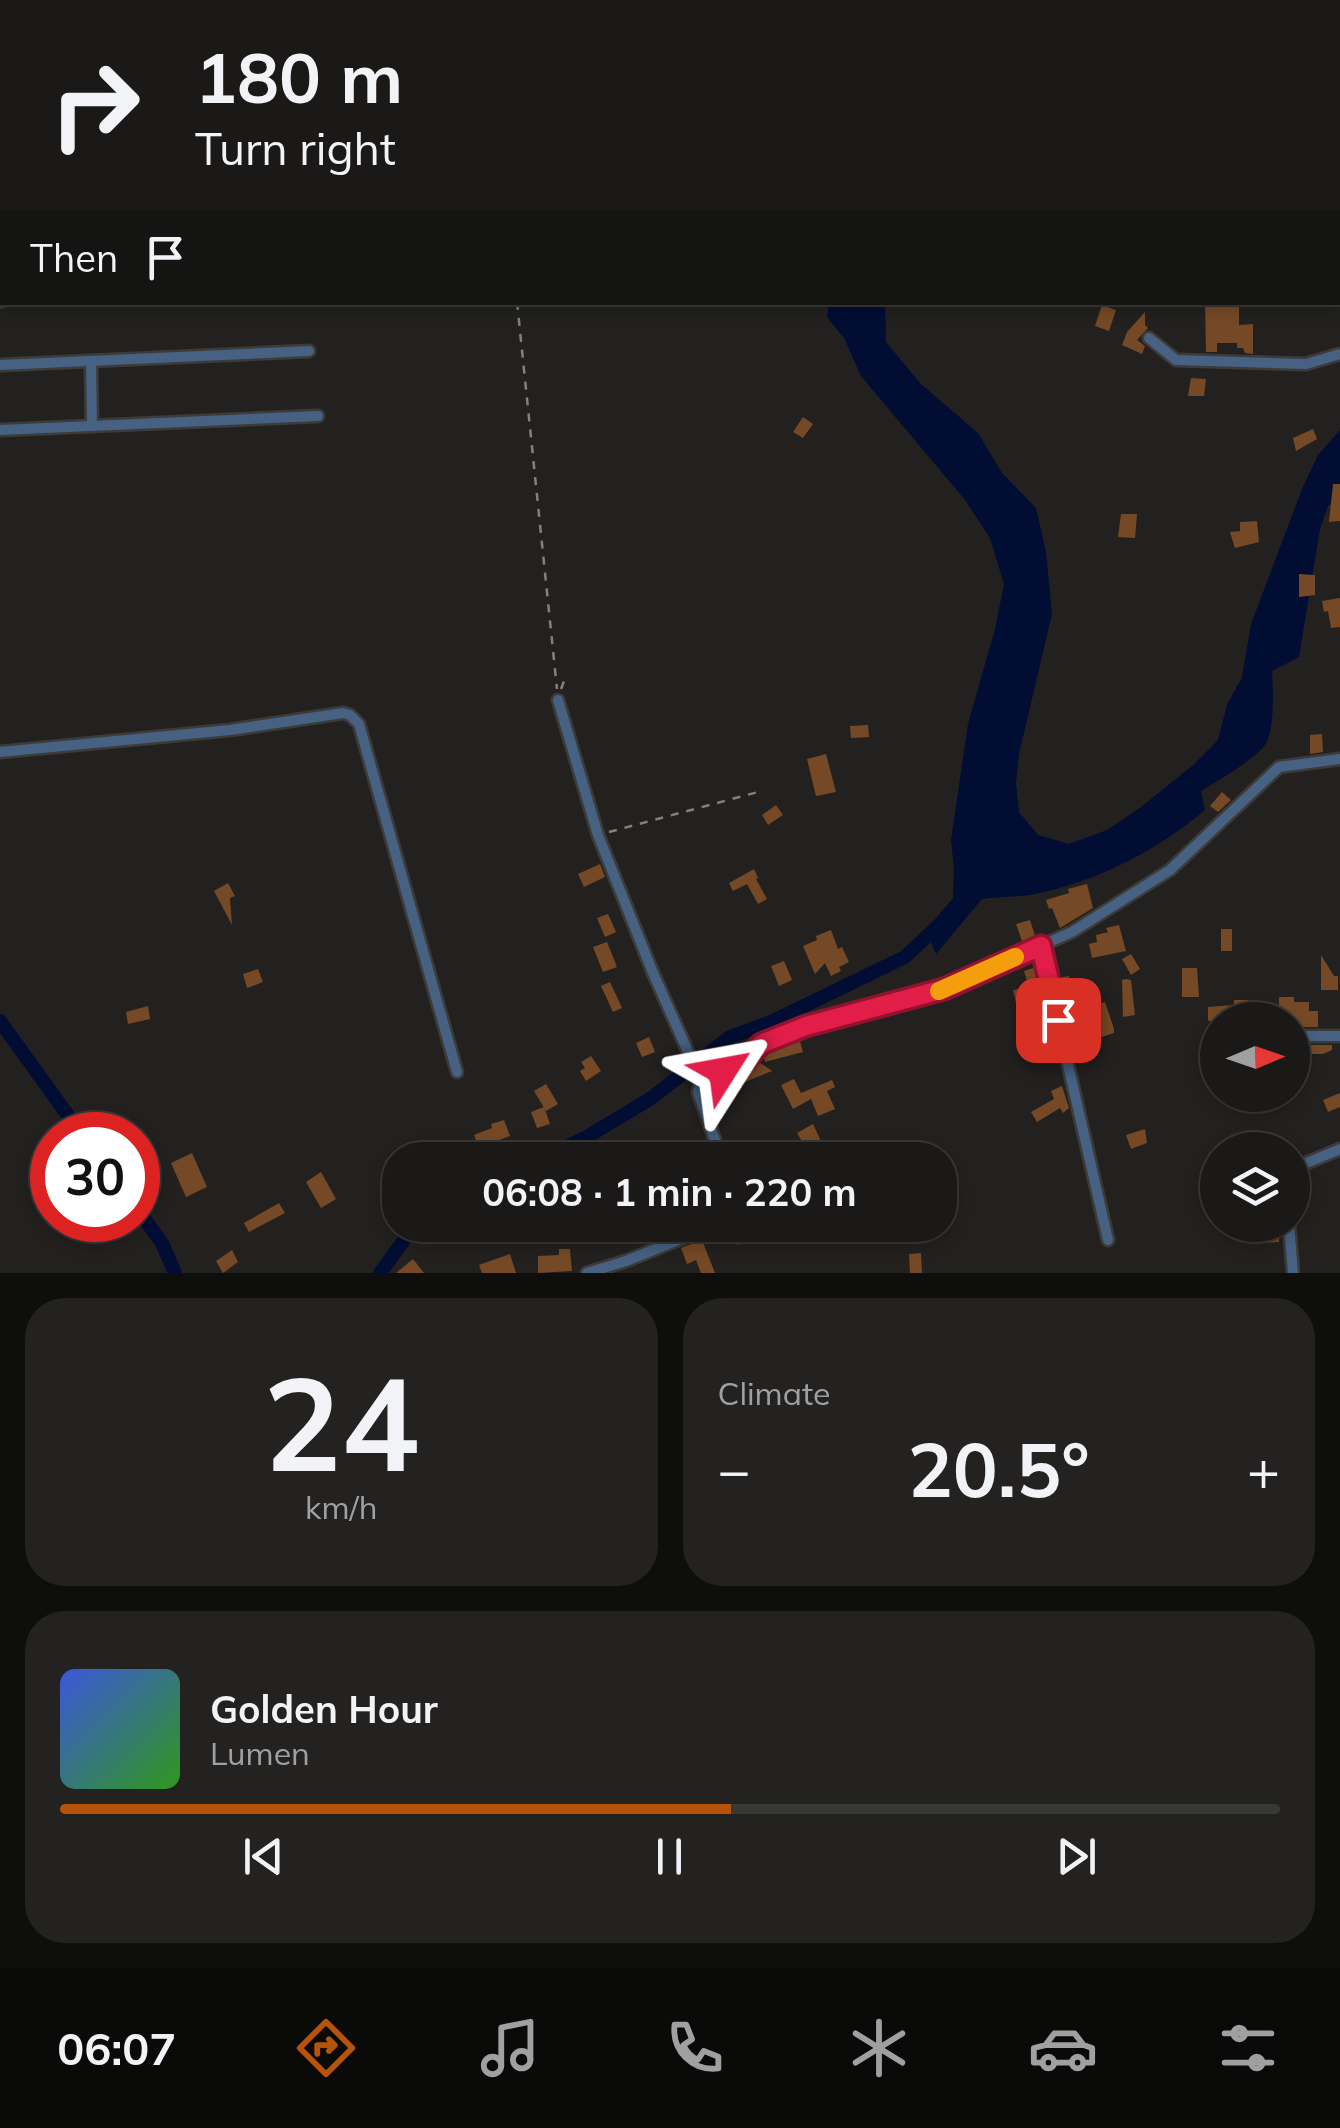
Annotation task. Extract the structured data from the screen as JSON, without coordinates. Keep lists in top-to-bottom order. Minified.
{"north":"right","page":{"turn":["180 m","Turn right"],"then":"Then","limit":"30","trip":"06:08 · 1 min · 220 m","tile":[["24","km/h"],"Climate"],"heat":["−","20.5°","+"],"song":["Golden Hour","Lumen"],"tabs":"06:07"}}
